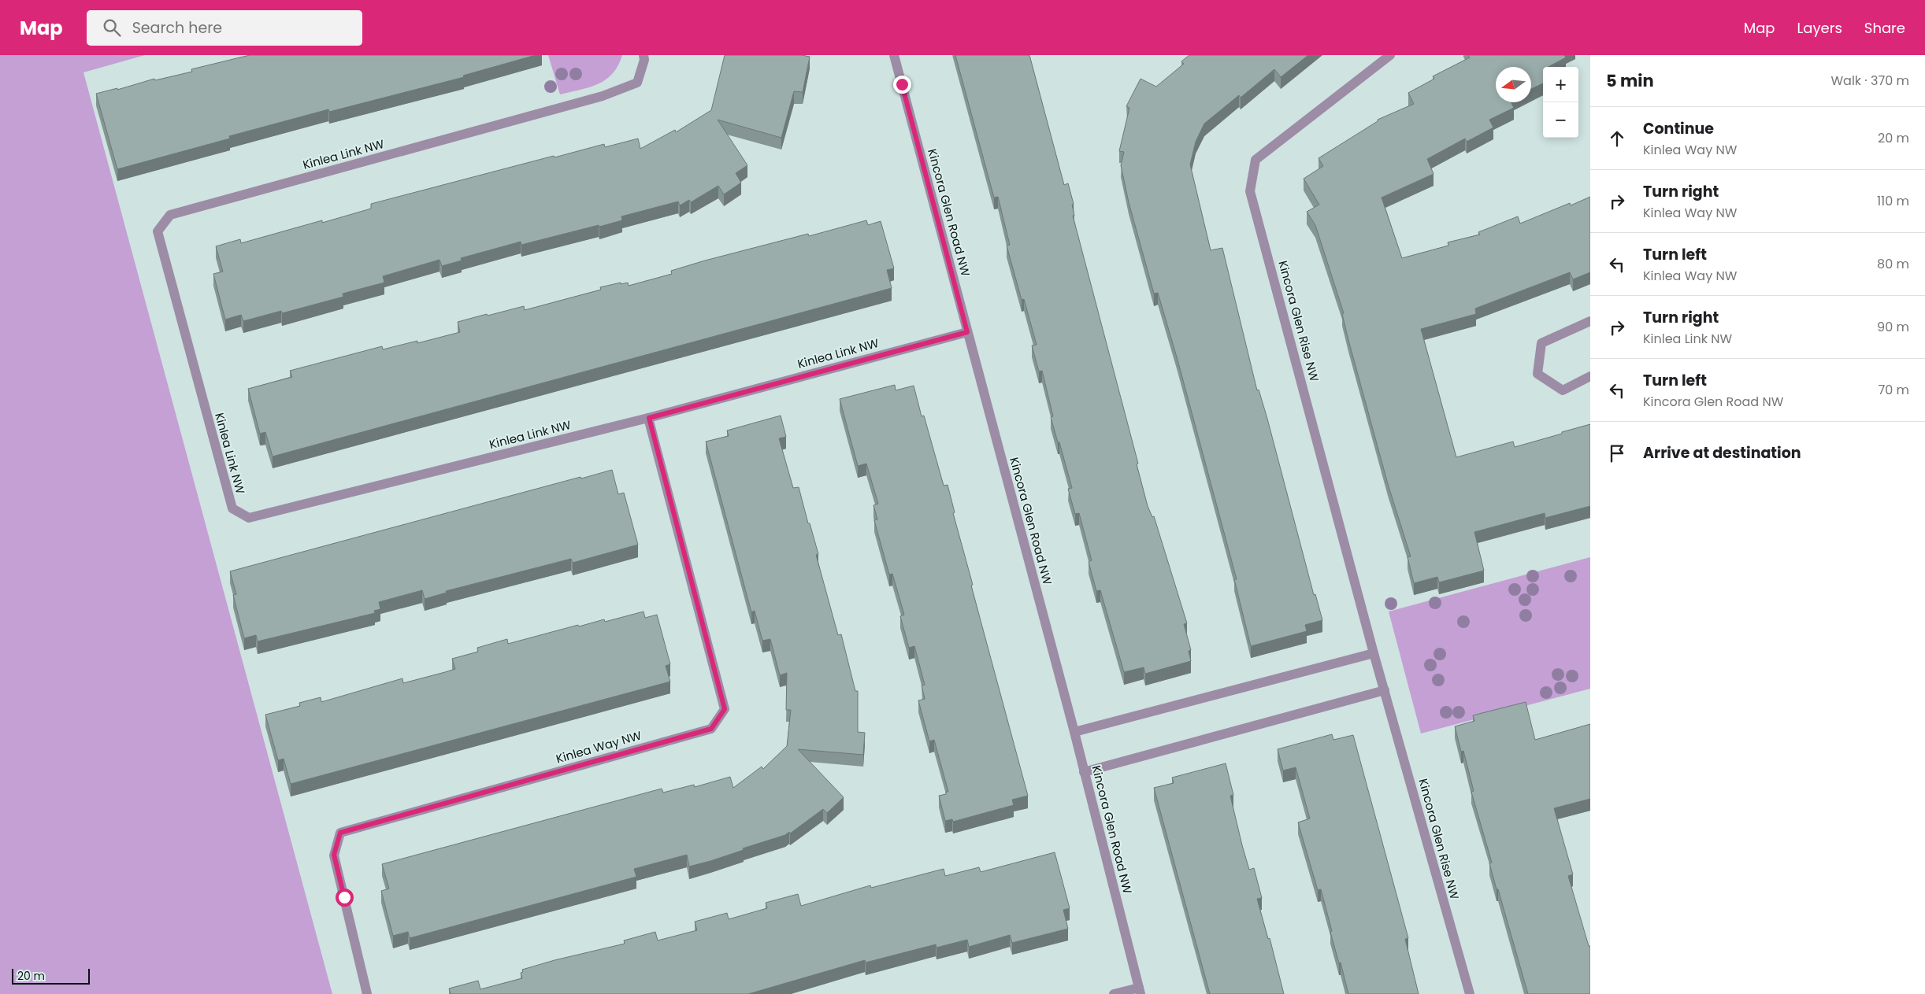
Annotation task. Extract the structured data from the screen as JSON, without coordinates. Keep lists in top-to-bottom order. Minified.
{"streets":{"street":["Kinlea Link NW","Kincora Glen Road NW","Kincora Glen Rise NW","Kinlea Way NW"]},"crossings":[["Kinlea Link NW","Kincora Glen Road NW"],["Kinlea Link NW","Kinlea Way NW"]],"scale_bar":"20 m","north":"left","page":{"header":"Map","search":"Search here","nav":["Map","Layers","Share"],"heading":["5 min","Walk · 370 m"],"map_buttons":["+","−"],"list":[["Continue","Kinlea Way NW","20 m"],["Turn right","Kinlea Way NW","110 m"],["Turn left","Kinlea Way NW","80 m"],["Turn right","Kinlea Link NW","90 m"],["Turn left","Kincora Glen Road NW","70 m"],"Arrive at destination"],"scale":"20 m"}}
